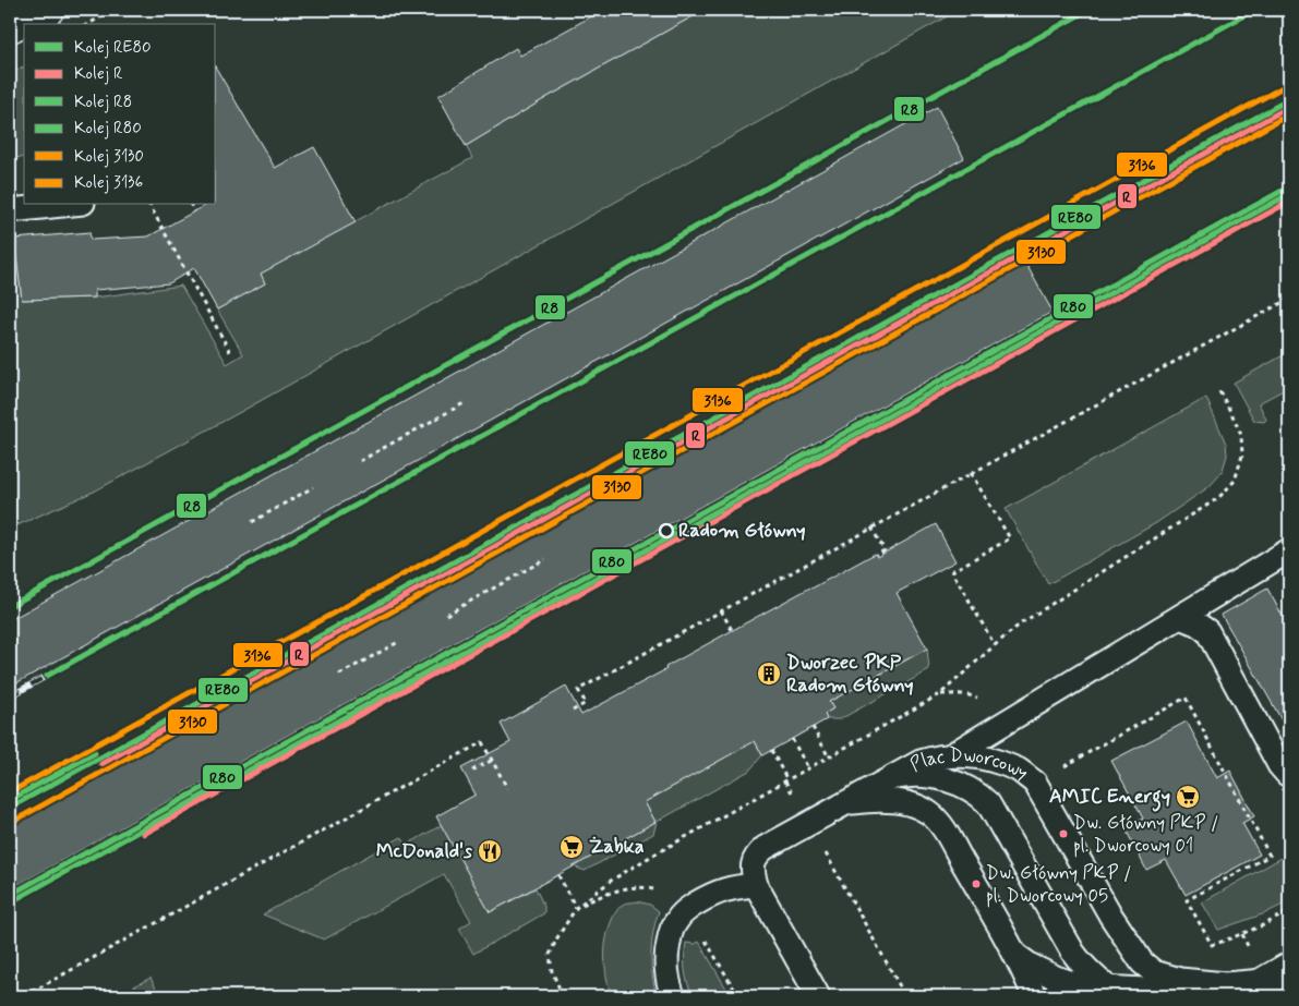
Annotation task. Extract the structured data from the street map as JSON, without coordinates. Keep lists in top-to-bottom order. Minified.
{"streets":{"lane":["Plac Dworcowy"]},"places":{"other":["Radom Główny","Dw. Główny PKP / pl. Dworcowy 01","Dw. Główny PKP / pl. Dworcowy 05"],"building":["Dworzec PKP Radom Główny"],"supermarket":["AMIC Energy","Żabka"],"restaurant":["McDonald's"]},"lines":["rail line R8","rail line 3136","rail line RE80","rail line R","rail line 3130","rail line R80"],"legend":["Kolej RE80","Kolej R","Kolej R8","Kolej R80","Kolej 3130","Kolej 3136"]}
